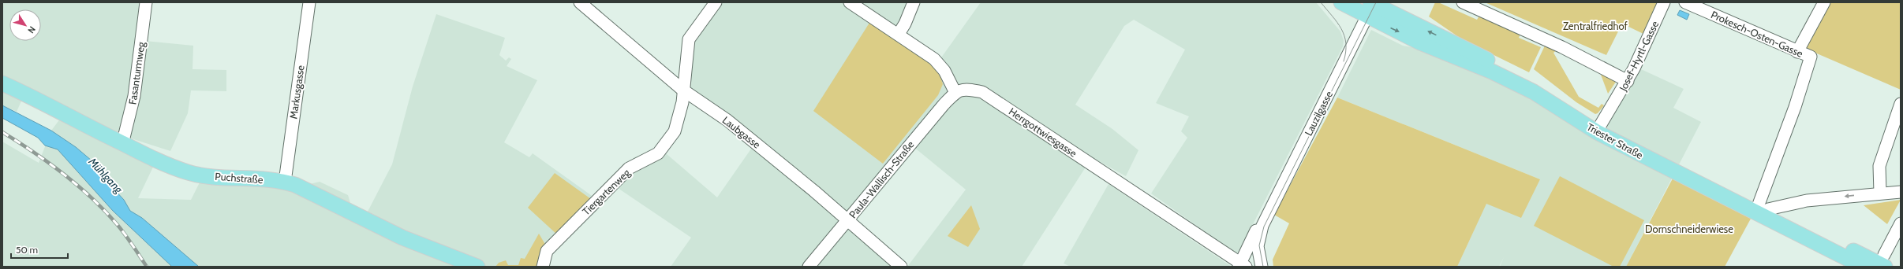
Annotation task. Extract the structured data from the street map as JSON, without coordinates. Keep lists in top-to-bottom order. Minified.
{"streets":{"main road":["Triester Straße","Puchstraße"],"street":["Prokesch-Osten-Gasse","Josef-Hyrtl-Gasse","Fasanturmweg","Markusgasse","Lauzilgasse","Laubgasse","Herrgottwiesgasse","Paula-Wallisch-Straße","Tiergartenweg"]},"crossings":[["Prokesch-Osten-Gasse","Triester Straße"],["Josef-Hyrtl-Gasse","Triester Straße"],["Fasanturmweg","Puchstraße"],["Markusgasse","Puchstraße"],["Lauzilgasse","Herrgottwiesgasse"],["Lauzilgasse","Triester Straße"],["Laubgasse","Paula-Wallisch-Straße"],["Laubgasse","Tiergartenweg"],["Herrgottwiesgasse","Paula-Wallisch-Straße"]],"water":["Mühlgang"],"parks":["Zentralfriedhof","Dornschneiderwiese"],"scale_bar":"50 m","north":"bottom right"}
